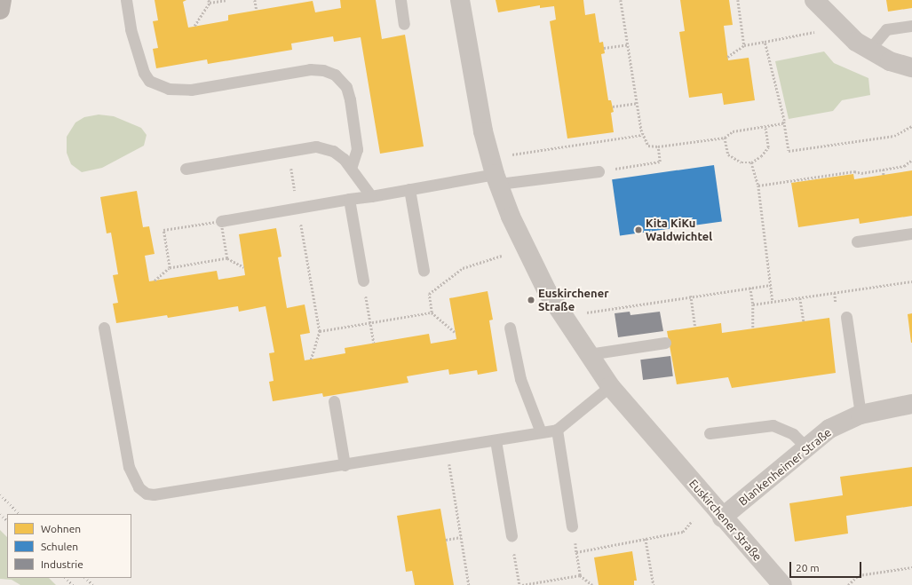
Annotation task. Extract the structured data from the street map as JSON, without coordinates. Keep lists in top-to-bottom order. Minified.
{"streets":{"street":["Blankenheimer Straße","Euskirchener Straße"]},"crossings":[["Blankenheimer Straße","Euskirchener Straße"]],"places":["Kita KiKu Waldwichtel","Euskirchener Straße"],"legend":["Wohnen","Schulen","Industrie"],"scale_bar":"20 m"}
